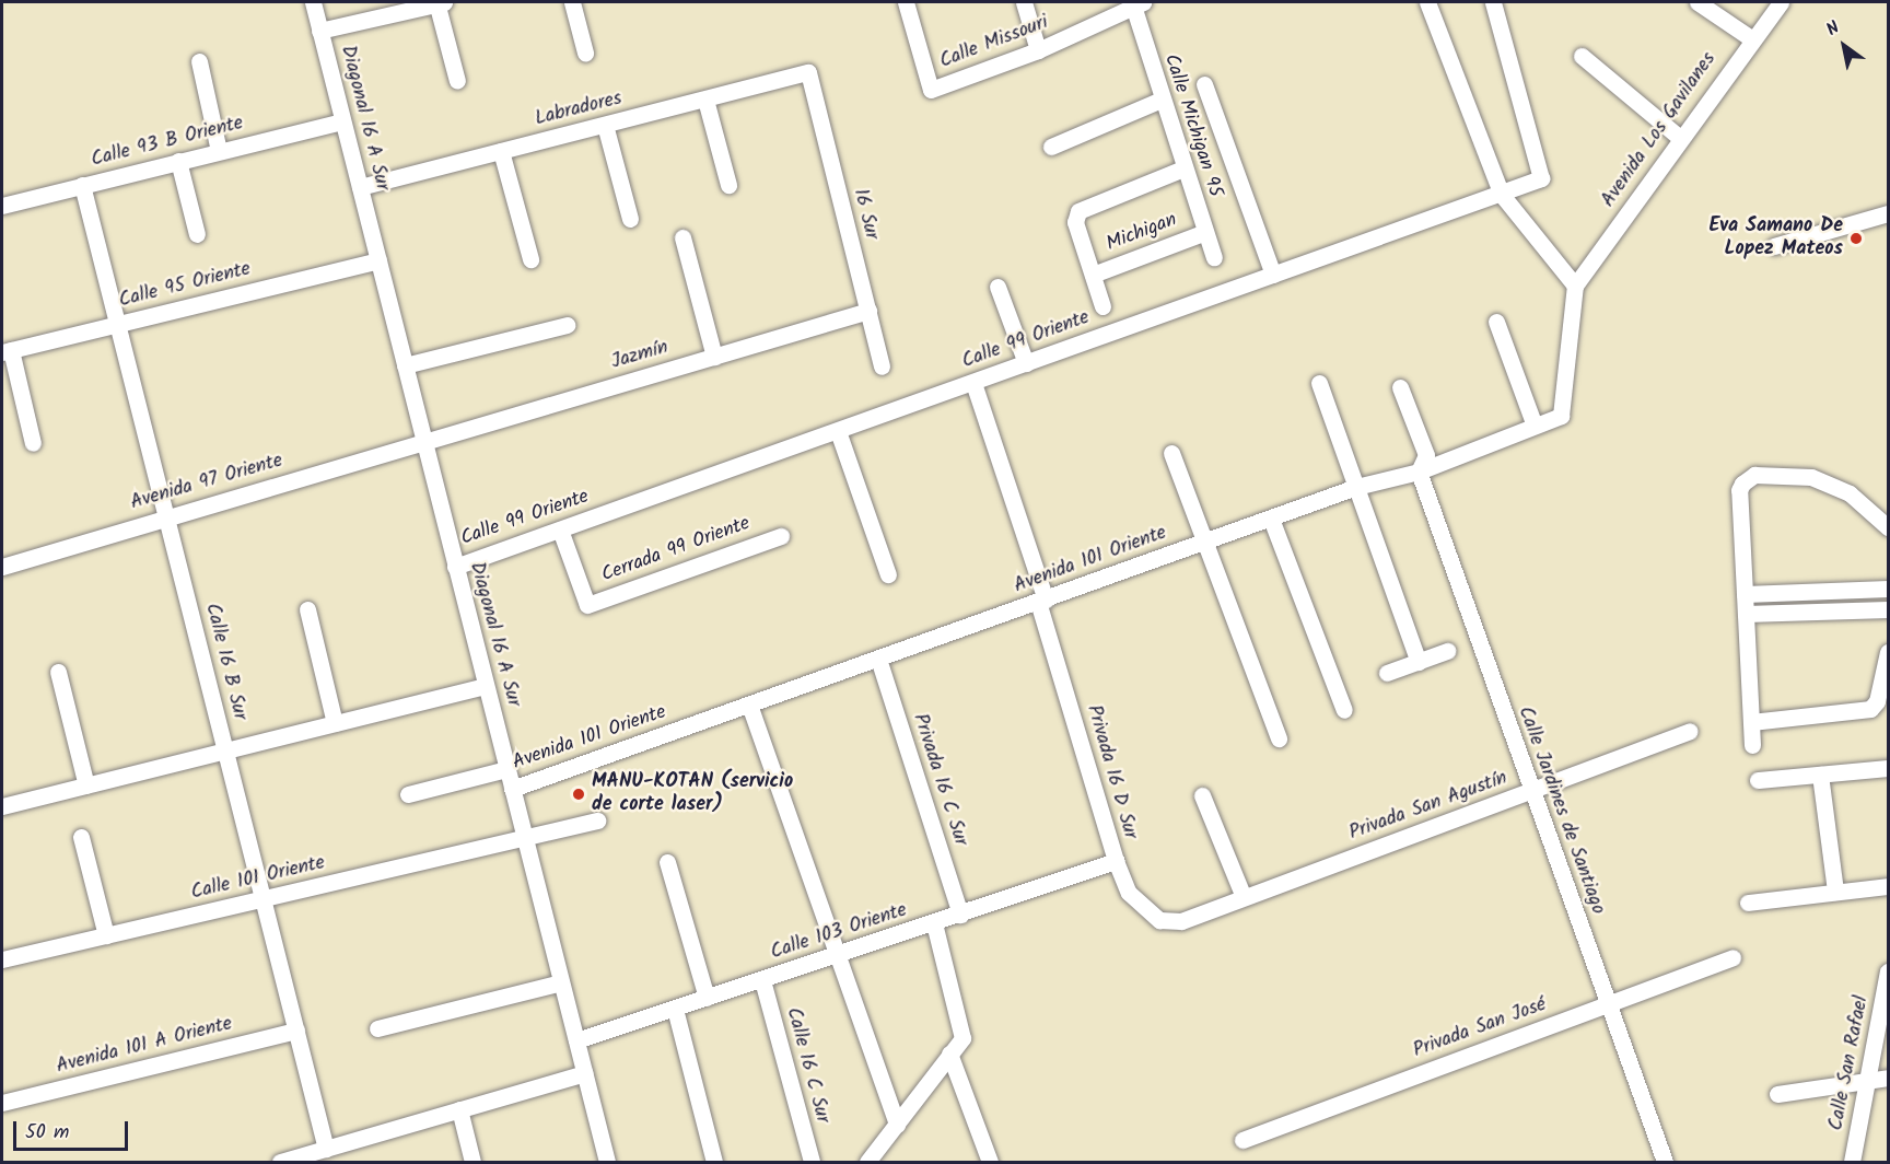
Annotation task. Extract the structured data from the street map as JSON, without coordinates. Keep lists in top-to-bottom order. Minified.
{"streets":{"street":["Calle Missouri","Labradores","Diagonal 16 A Sur","Calle Michigan 95","Avenida Los Gavilanes","Calle 93 B Oriente","16 Sur","Michigan","Calle 95 Oriente","Calle 99 Oriente","Jazmín","Avenida 97 Oriente","Cerrada 99 Oriente","Avenida 101 Oriente","Calle 16 B Sur","Privada 16 D Sur","Privada 16 C Sur","Privada San Agustín","Calle Jardines de Santiago","Calle 101 Oriente","Calle 103 Oriente","Privada San José","Avenida 101 A Oriente","Calle San Rafael","Calle 16 C Sur"]},"crossings":[["Calle Missouri","Calle Michigan 95"],["Labradores","Diagonal 16 A Sur"],["Labradores","16 Sur"],["Diagonal 16 A Sur","Calle 93 B Oriente"],["Diagonal 16 A Sur","Calle 95 Oriente"],["Diagonal 16 A Sur","Calle 99 Oriente"],["Diagonal 16 A Sur","Jazmín"],["Diagonal 16 A Sur","Avenida 97 Oriente"],["Diagonal 16 A Sur","Avenida 101 Oriente"],["Diagonal 16 A Sur","Calle 101 Oriente"],["Diagonal 16 A Sur","Calle 103 Oriente"],["Calle Michigan 95","Michigan"],["Avenida Los Gavilanes","Avenida 101 Oriente"],["Calle 93 B Oriente","Calle 16 B Sur"],["16 Sur","Jazmín"],["Calle 95 Oriente","Calle 16 B Sur"],["Calle 99 Oriente","Cerrada 99 Oriente"],["Calle 99 Oriente","Privada 16 D Sur"],["Jazmín","Avenida 97 Oriente"],["Avenida 97 Oriente","Calle 16 B Sur"],["Avenida 101 Oriente","Privada 16 D Sur"],["Avenida 101 Oriente","Privada 16 C Sur"],["Avenida 101 Oriente","Calle Jardines de Santiago"],["Calle 16 B Sur","Calle 101 Oriente"],["Calle 16 B Sur","Avenida 101 A Oriente"],["Privada 16 D Sur","Privada San Agustín"],["Privada 16 D Sur","Calle 103 Oriente"],["Privada 16 C Sur","Calle 103 Oriente"],["Privada San Agustín","Calle Jardines de Santiago"],["Calle Jardines de Santiago","Privada San José"],["Calle 103 Oriente","Calle 16 C Sur"]],"places":["Eva Samano De Lopez Mateos","MANU-KOTAN (servicio de corte laser)"],"scale_bar":"50 m","north":"top left"}
